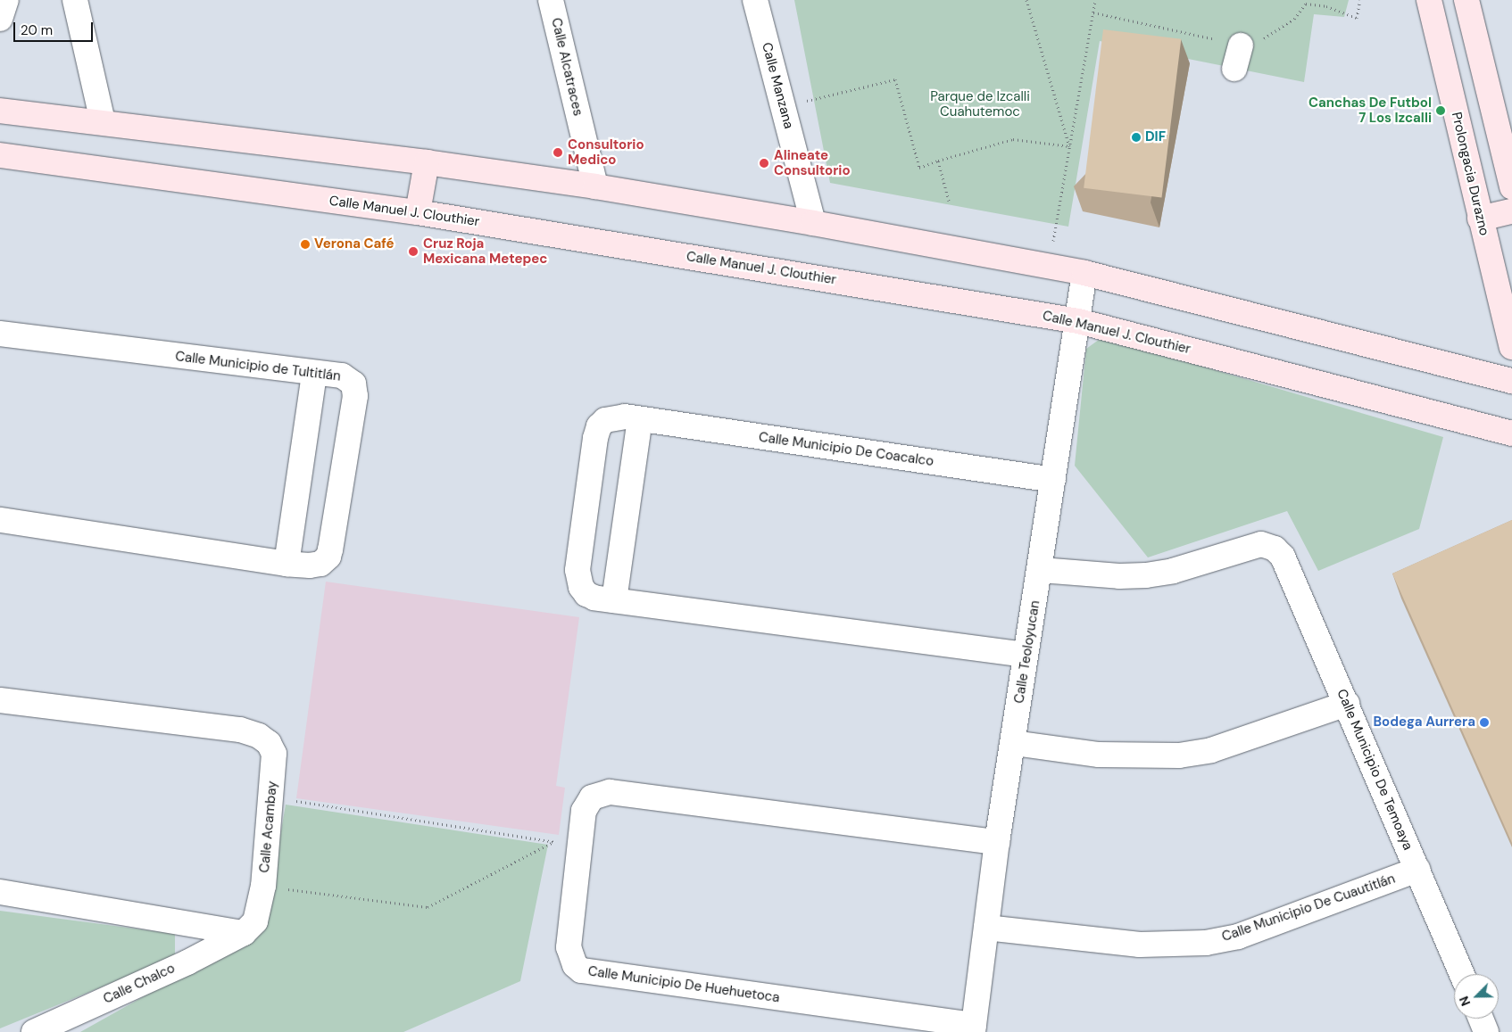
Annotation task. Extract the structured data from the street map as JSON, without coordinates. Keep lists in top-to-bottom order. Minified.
{"streets":{"street":["Calle Alcatraces","Calle Manzana","Prolongacia Durazno","Calle Manuel J. Clouthier","Calle Municipio de Tultitlán","Calle Municipio De Coacalco","Calle Teoloyucan","Calle Municipio De Temoaya","Calle Acambay","Calle Municipio De Cuautitlán","Calle Chalco","Calle Municipio De Huehuetoca"]},"crossings":[["Calle Manuel J. Clouthier","Calle Teoloyucan"],["Calle Municipio De Coacalco","Calle Teoloyucan"],["Calle Teoloyucan","Calle Municipio De Temoaya"],["Calle Teoloyucan","Calle Municipio De Cuautitlán"],["Calle Teoloyucan","Calle Municipio De Huehuetoca"],["Calle Municipio De Temoaya","Calle Municipio De Cuautitlán"],["Calle Acambay","Calle Chalco"]],"parks":["Parque de Izcalli Cuahutemoc"],"places":["Canchas De Futbol 7 Los Izcalli","DIF","Consultorio Medico","Alineate Consultorio","Verona Café","Cruz Roja Mexicana Metepec","Bodega Aurrera"],"scale_bar":"20 m","north":"bottom left"}
